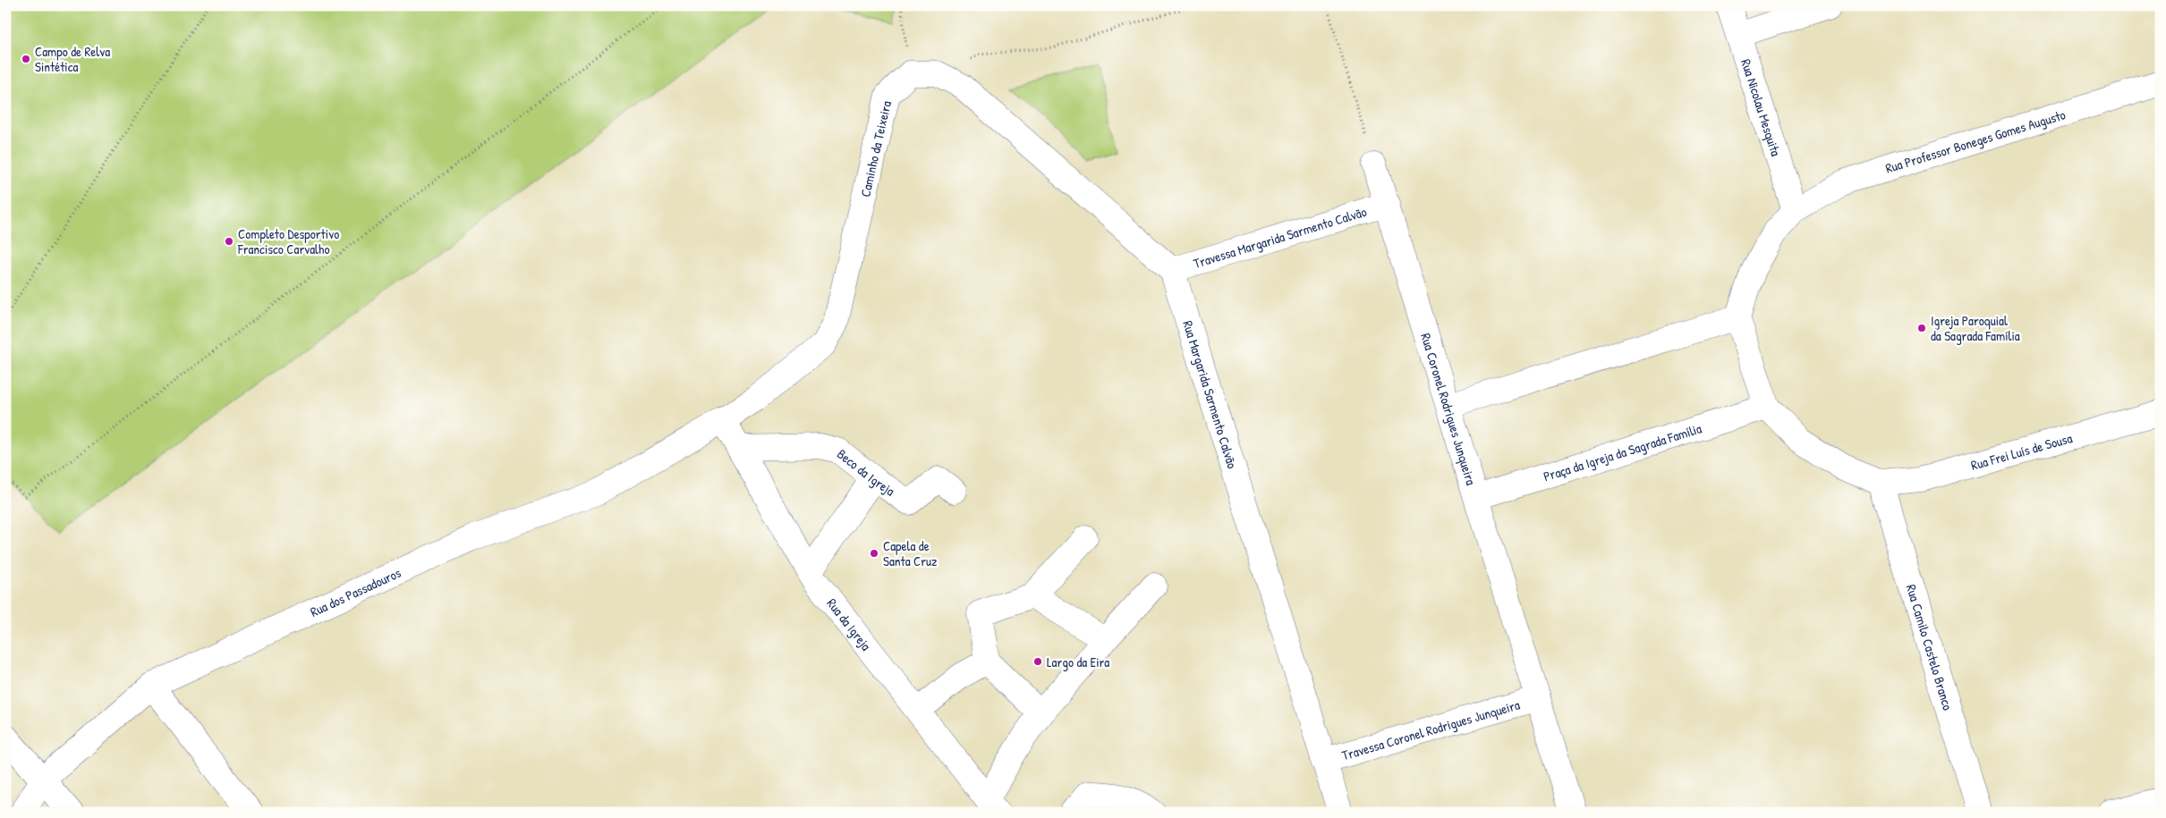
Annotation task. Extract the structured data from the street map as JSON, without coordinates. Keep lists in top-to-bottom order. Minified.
{"streets":{"street":["Rua Nicolau Mesquita","Rua Professor Boneges Gomes Augusto","Caminho da Teixeira","Travessa Margarida Sarmento Calvão","Rua Margarida Sarmento Calvão","Rua Coronel Rodrigues Junqueira","Praça da Igreja da Sagrada Família","Rua Frei Luís de Sousa","Beco da Igreja","Rua dos Passadouros","Rua da Igreja","Rua Camilo Castelo Branco","Travessa Coronel Rodrigues Junqueira"]},"crossings":[["Rua Nicolau Mesquita","Rua Professor Boneges Gomes Augusto"],["Caminho da Teixeira","Rua dos Passadouros"],["Caminho da Teixeira","Rua da Igreja"],["Travessa Margarida Sarmento Calvão","Rua Margarida Sarmento Calvão"],["Travessa Margarida Sarmento Calvão","Rua Coronel Rodrigues Junqueira"],["Rua Margarida Sarmento Calvão","Travessa Coronel Rodrigues Junqueira"],["Rua Coronel Rodrigues Junqueira","Praça da Igreja da Sagrada Família"],["Rua Coronel Rodrigues Junqueira","Travessa Coronel Rodrigues Junqueira"],["Rua Frei Luís de Sousa","Rua Camilo Castelo Branco"],["Beco da Igreja","Rua da Igreja"],["Rua dos Passadouros","Rua da Igreja"]],"places":["Campo de Relva Sintética","Completo Desportivo Francisco Carvalho","Igreja Paroquial da Sagrada Família","Capela de Santa Cruz","Largo da Eira"]}
